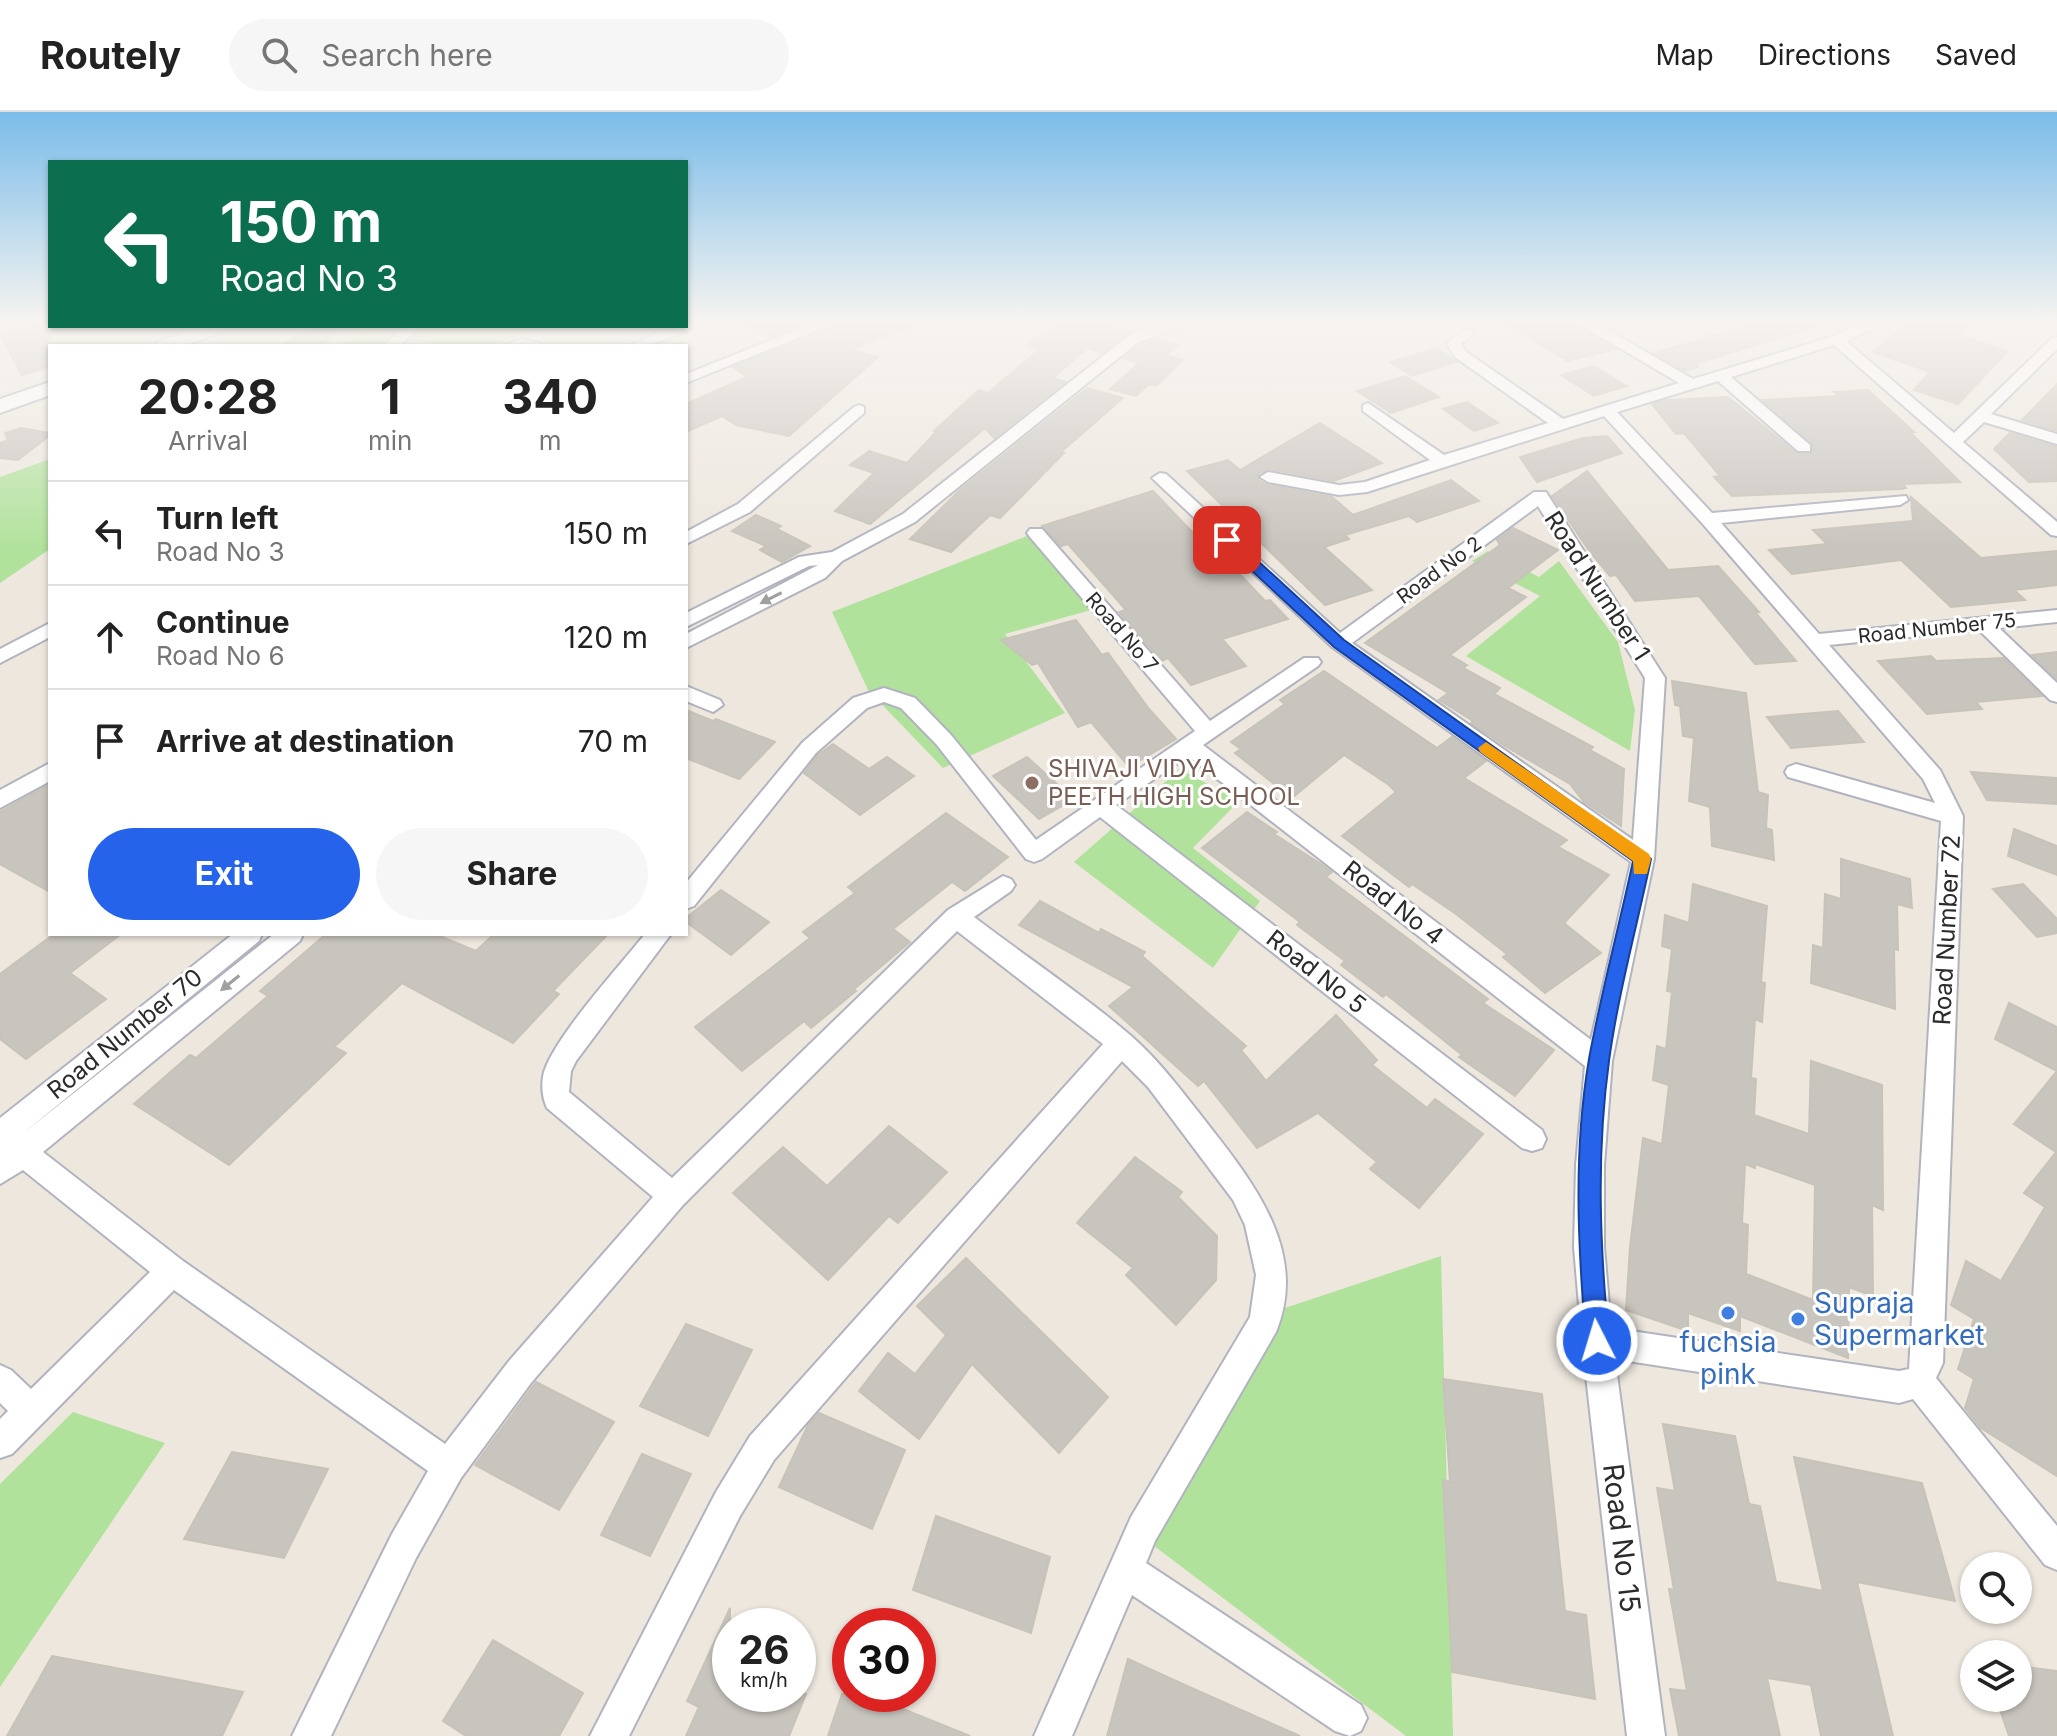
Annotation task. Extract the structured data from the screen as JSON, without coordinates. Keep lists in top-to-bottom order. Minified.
{"streets":{"street":["Road No 2","Road Number 1","Road Number 75","Road No 7","Road No 4","Road Number 72","Road No 5","Road Number 70","Road No 15"]},"crossings":[["Road No 2","Road Number 1"],["Road Number 1","Road No 4"],["Road Number 1","Road No 15"],["Road Number 75","Road Number 72"],["Road No 7","Road No 4"]],"places":["SHIVAJI VIDYA PEETH HIGH SCHOOL","fuchsia pink","Supraja Supermarket"],"page":{"header":"Routely","search":"Search here","nav":["Map","Directions","Saved"],"turn":["150 m","Road No 3"],"eta":["20:28","Arrival","1","min","340","m"],"list":[{"name":"Turn left","note":"Road No 3","value":"150 m"},{"name":"Continue","note":"Road No 6","value":"120 m"},{"name":"Arrive at destination","value":"70 m"}],"buttons":["Exit","Share"],"speed":"26 km/h","limit":"30"}}
